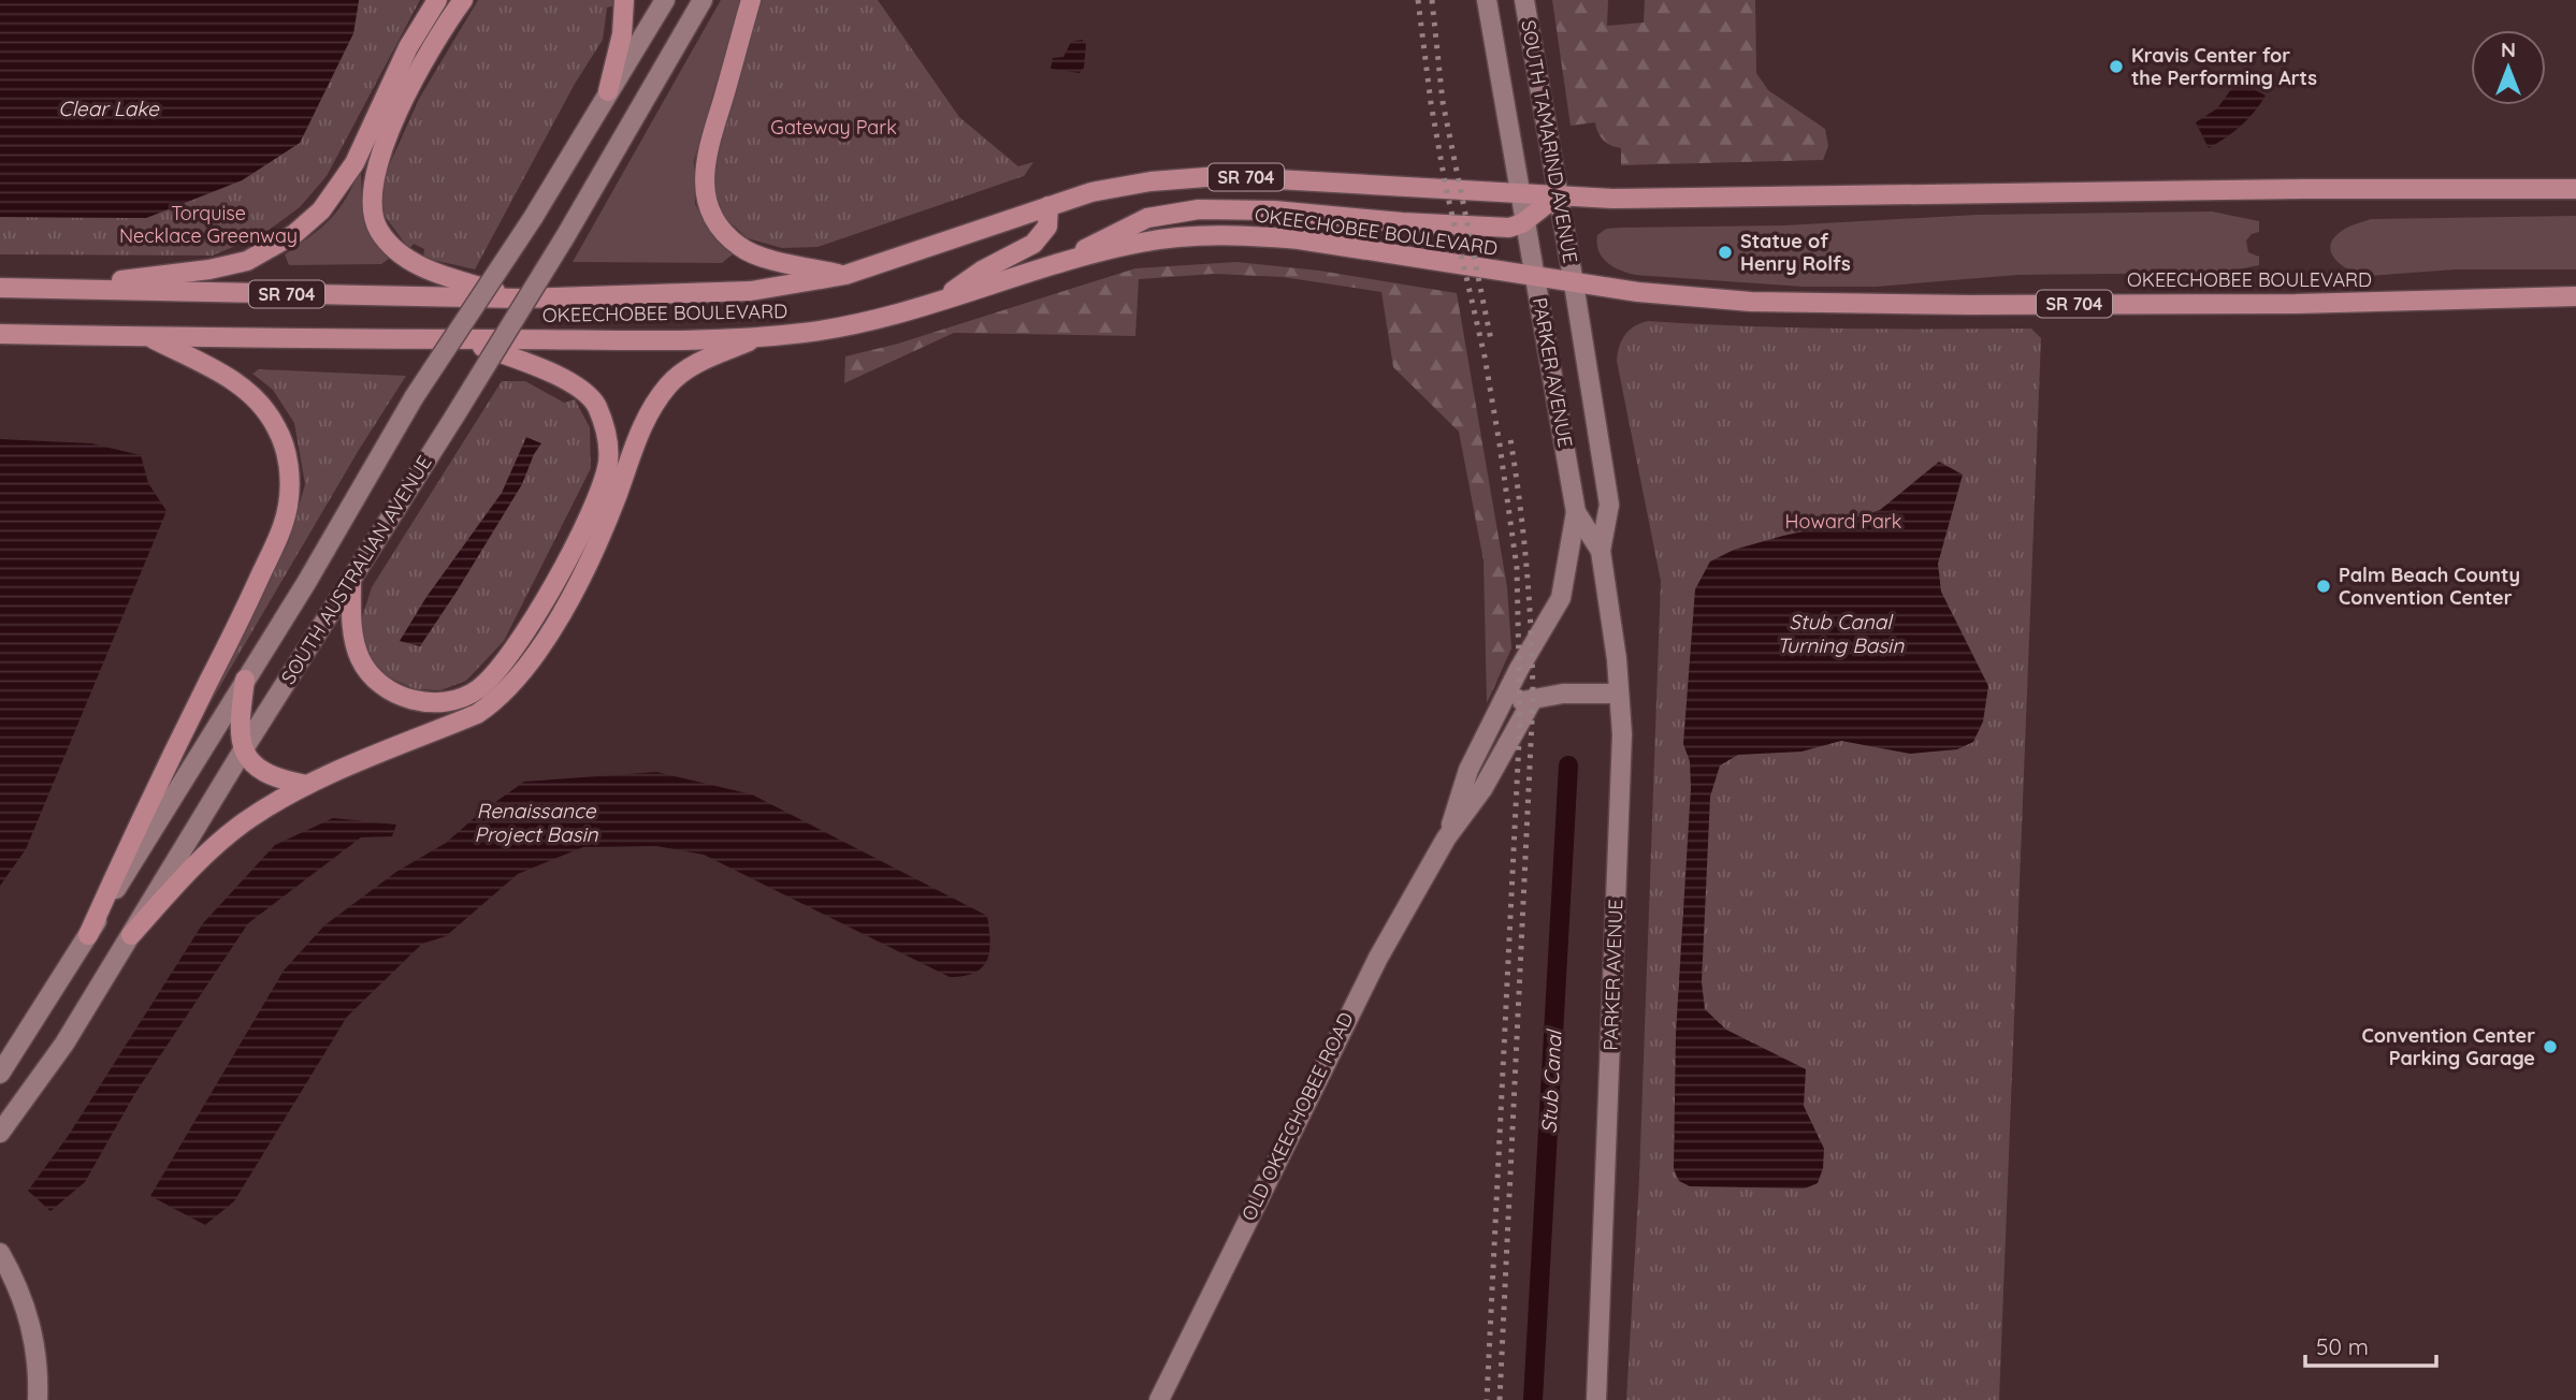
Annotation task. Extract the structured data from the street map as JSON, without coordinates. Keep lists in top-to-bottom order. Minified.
{"streets":{"main road":["SR 704","OKEECHOBEE BOULEVARD"],"street":["SOUTH TAMARIND AVENUE","PARKER AVENUE","SOUTH AUSTRALIAN AVENUE","OLD OKEECHOBEE ROAD"]},"crossings":[["SOUTH TAMARIND AVENUE","OKEECHOBEE BOULEVARD"],["SOUTH TAMARIND AVENUE","PARKER AVENUE"],["OKEECHOBEE BOULEVARD","PARKER AVENUE"],["PARKER AVENUE","OLD OKEECHOBEE ROAD"]],"water":["Clear Lake","Stub Canal Turning Basin","Renaissance Project Basin","Stub Canal"],"parks":["Gateway Park","Torquise Necklace Greenway","Howard Park"],"places":["Kravis Center for the Performing Arts","Statue of Henry Rolfs","Palm Beach County Convention Center","Convention Center Parking Garage"],"scale_bar":"50 m","north":"top"}
